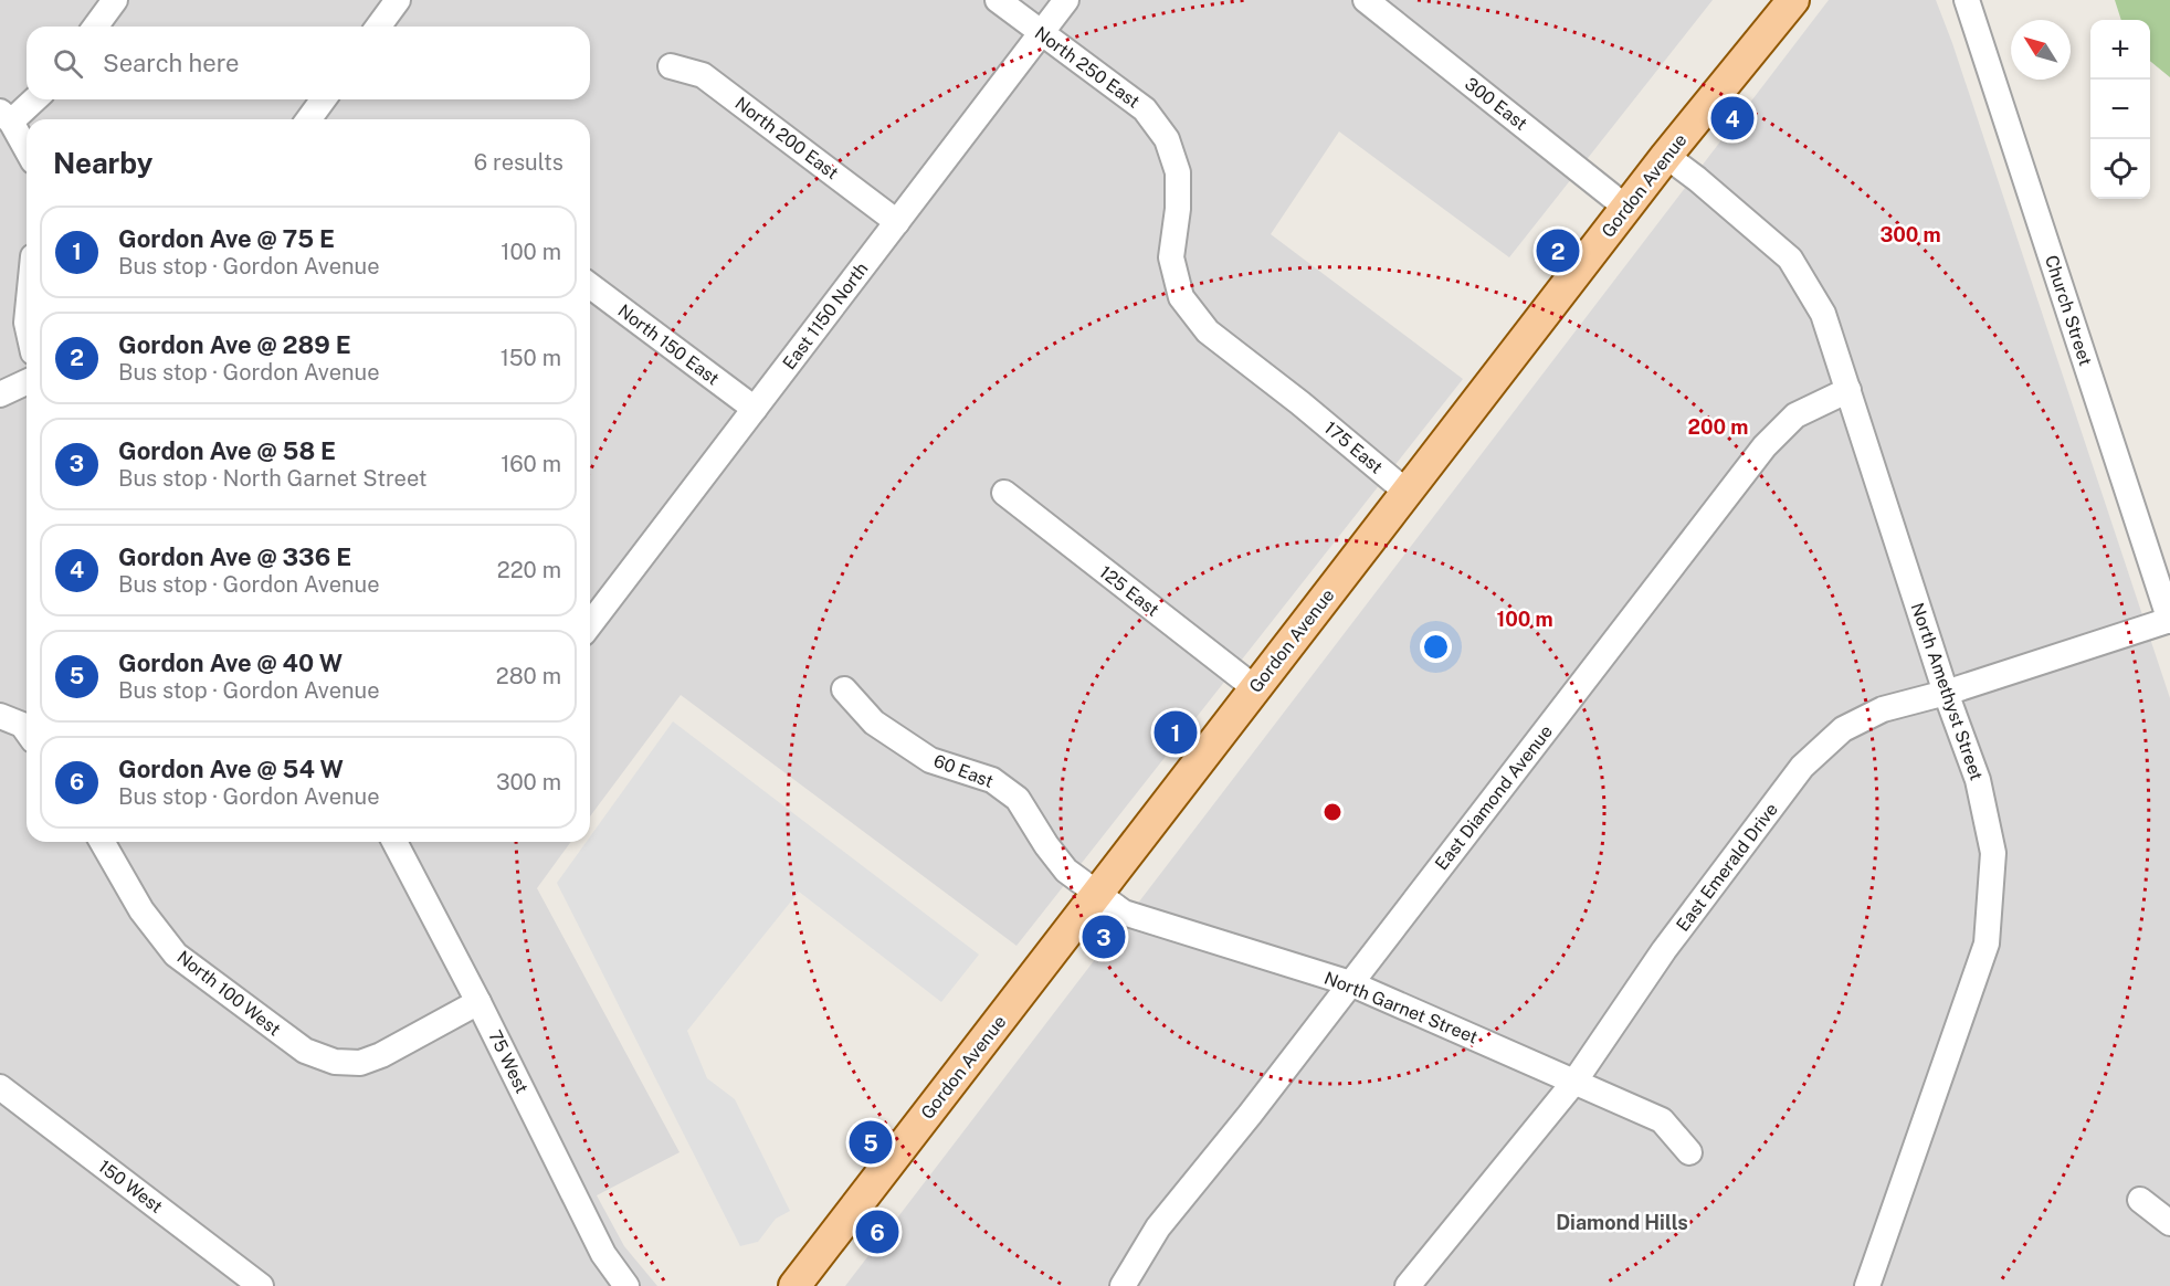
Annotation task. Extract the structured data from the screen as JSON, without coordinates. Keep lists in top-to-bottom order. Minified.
{"streets":{"main road":["Gordon Avenue"],"street":["North 250 East","300 East","North 200 East","Church Street","East 1150 North","North 150 East","175 East","125 East","North Amethyst Street","60 East","East Diamond Avenue","East Emerald Drive","North 100 West","North Garnet Street","75 West","150 West"]},"crossings":[["North 250 East","East 1150 North"],["North 250 East","175 East"],["300 East","Gordon Avenue"],["North 200 East","East 1150 North"],["Gordon Avenue","175 East"],["Gordon Avenue","125 East"],["Gordon Avenue","North Amethyst Street"],["Gordon Avenue","60 East"],["Gordon Avenue","North Garnet Street"],["Church Street","East Emerald Drive"],["East 1150 North","North 150 East"],["North Amethyst Street","East Diamond Avenue"],["North Amethyst Street","East Emerald Drive"],["60 East","North Garnet Street"],["East Diamond Avenue","North Garnet Street"],["East Emerald Drive","North Garnet Street"],["North 100 West","75 West"]],"districts":["Diamond Hills"],"north":"top left","page":{"map_buttons":["+","−"],"search":"Search here","pins":["4","2","1","3","5","6"],"heading":["Nearby","6 results"],"list":[{"mark":"1","name":"Gordon Ave @ 75 E","note":"Bus stop · Gordon Avenue","value":"100 m"},{"mark":"2","name":"Gordon Ave @ 289 E","note":"Bus stop · Gordon Avenue","value":"150 m"},{"mark":"3","name":"Gordon Ave @ 58 E","note":"Bus stop · North Garnet Street","value":"160 m"},{"mark":"4","name":"Gordon Ave @ 336 E","note":"Bus stop · Gordon Avenue","value":"220 m"},{"mark":"5","name":"Gordon Ave @ 40 W","note":"Bus stop · Gordon Avenue","value":"280 m"},{"mark":"6","name":"Gordon Ave @ 54 W","note":"Bus stop · Gordon Avenue","value":"300 m"}]},"rings":["300 m","200 m","100 m"]}
